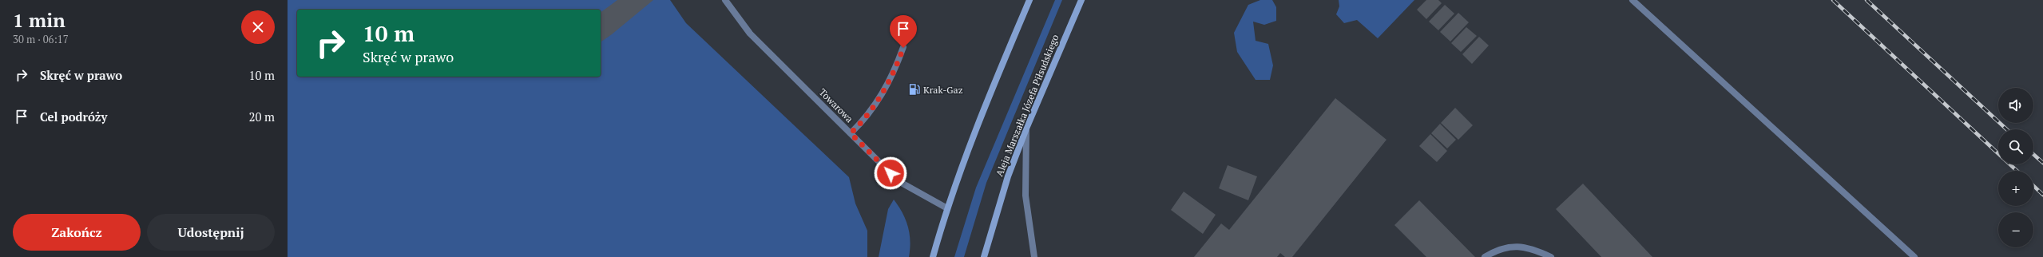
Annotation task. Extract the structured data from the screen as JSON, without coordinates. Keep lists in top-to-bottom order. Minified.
{"streets":{"street":["Towarowa","Aleja Marszałka Józefa Piłsudskiego"]},"places":{"fuel station":["Krak-Gaz"]},"page":{"heading":["1 min","30 m · 06:17"],"turn":["10 m","Skręć w prawo"],"list":[{"name":"Skręć w prawo","value":"10 m"},{"name":"Cel podróży","value":"20 m"}],"map_buttons":["+","−"],"buttons":["Zakończ","Udostępnij"]}}
